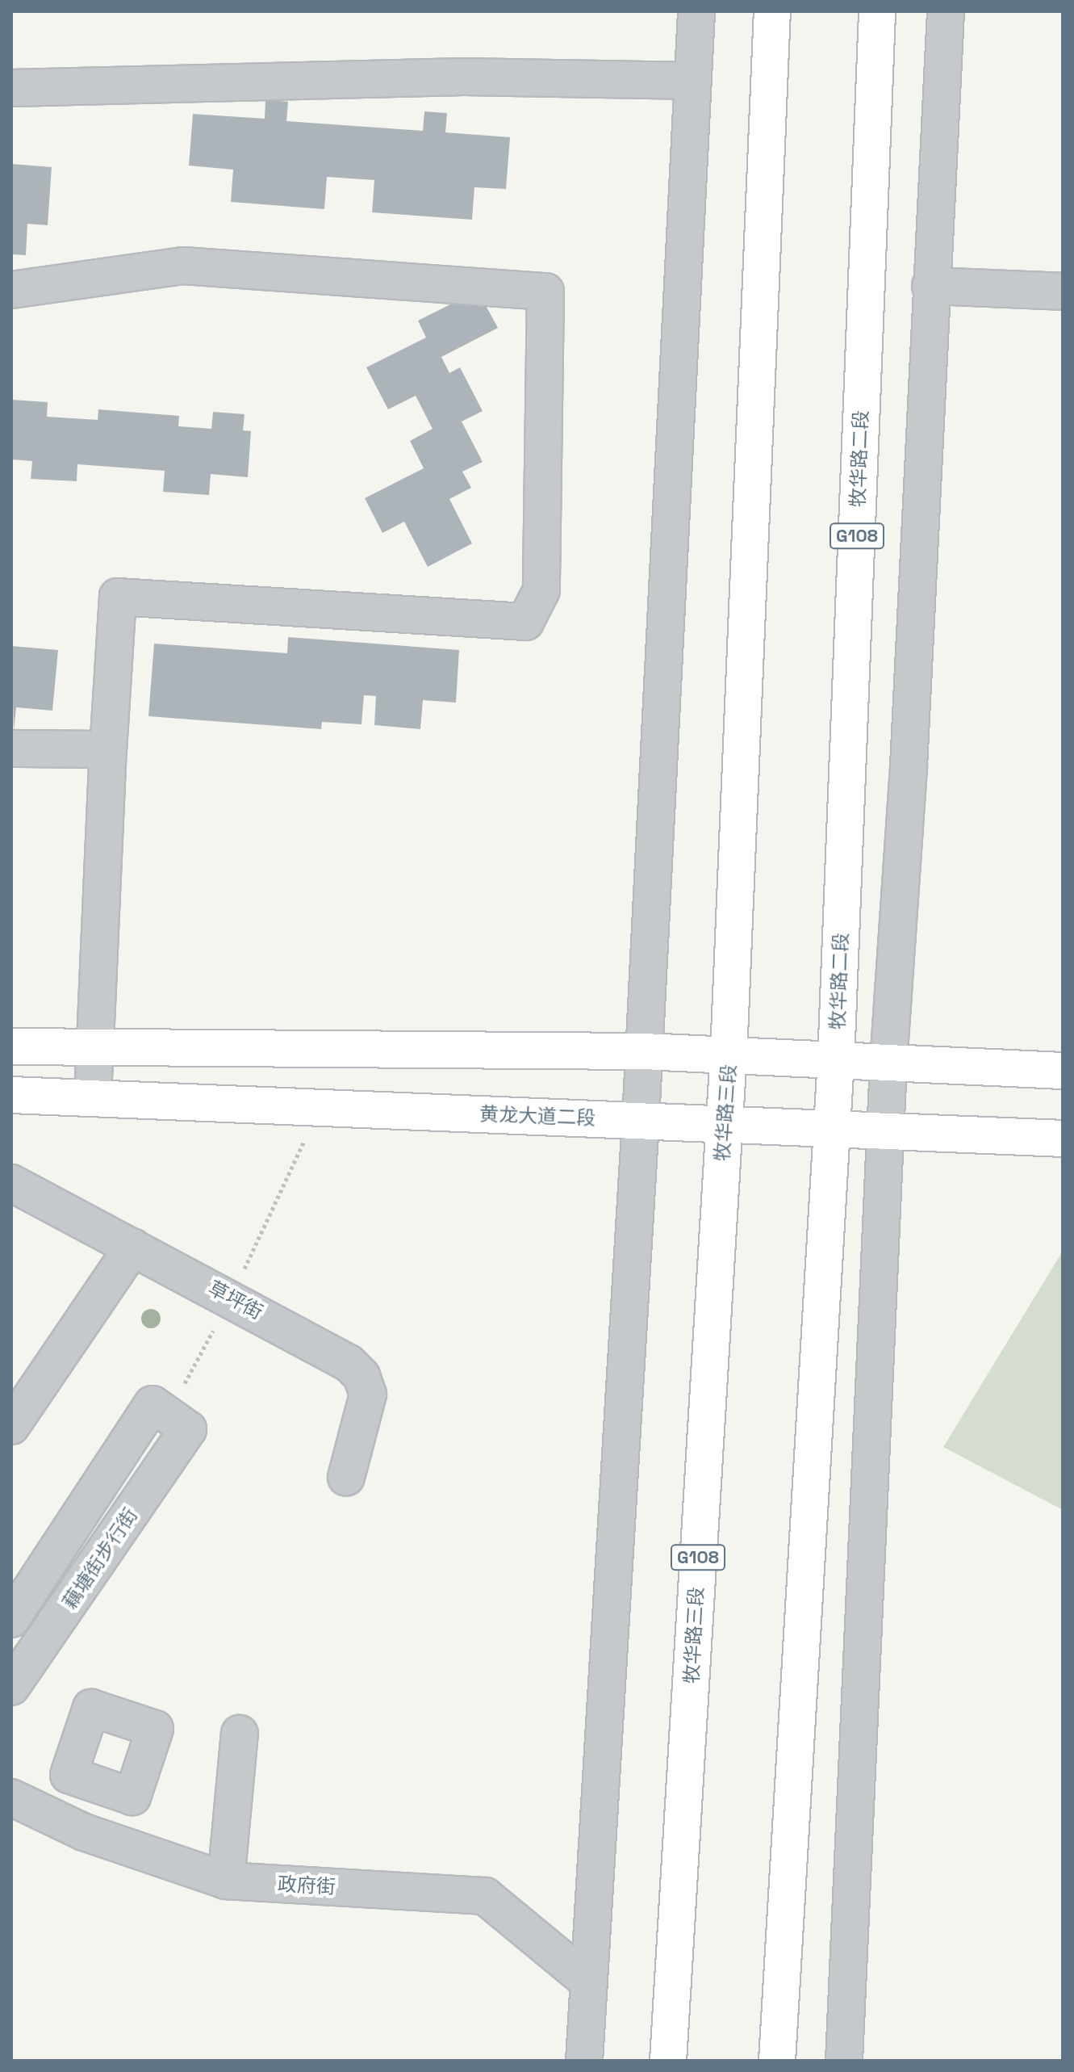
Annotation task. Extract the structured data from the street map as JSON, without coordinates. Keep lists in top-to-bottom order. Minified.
{"streets":{"main road":["牧华路二段","G108","牧华路三段","黄龙大道二段"],"street":["草坪街","藕塘街步行街","政府街"]},"crossings":[["牧华路二段","G108"],["G108","牧华路三段"],["G108","黄龙大道二段"],["牧华路三段","黄龙大道二段"]]}
